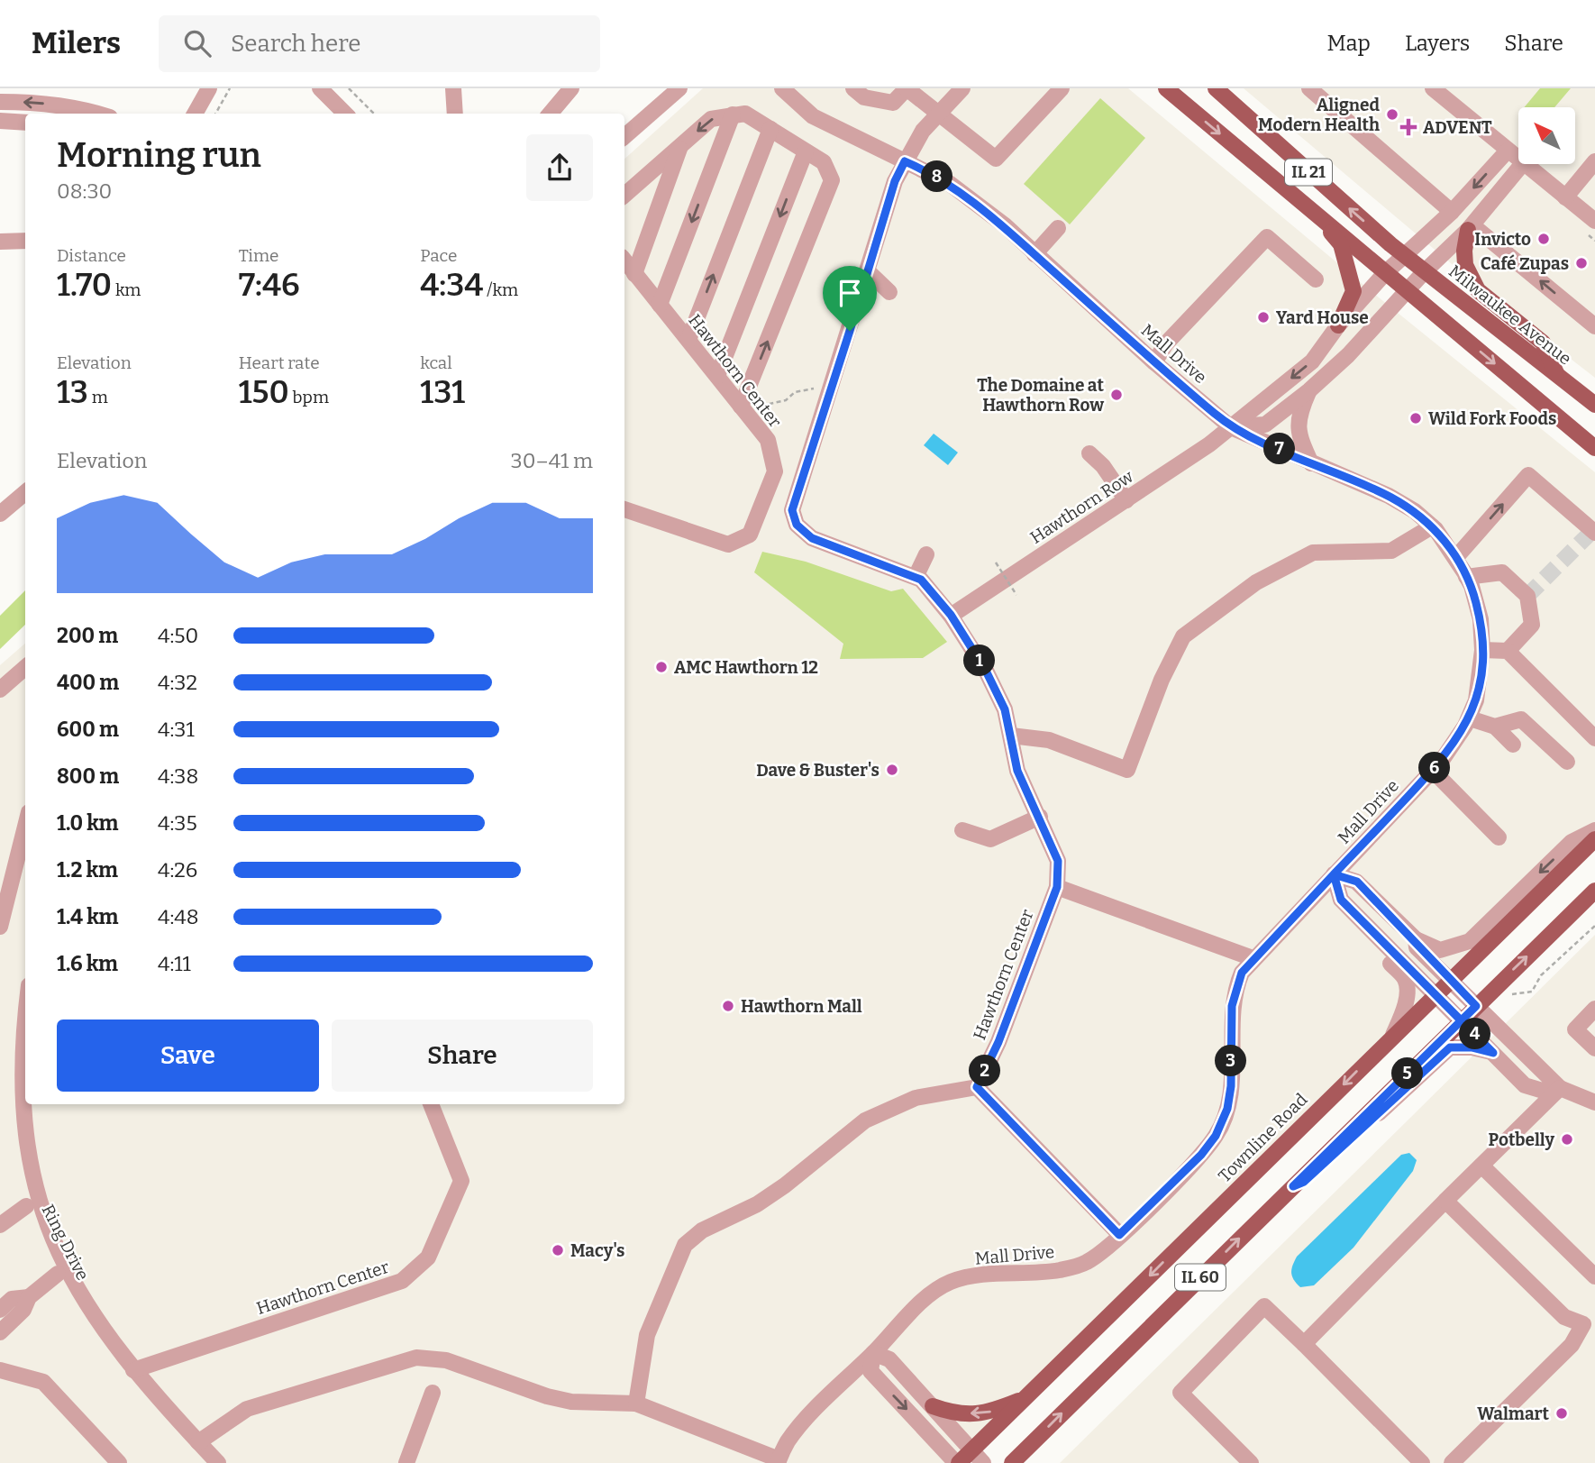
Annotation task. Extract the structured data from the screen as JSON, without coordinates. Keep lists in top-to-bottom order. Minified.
{"streets":{"main road":["IL 21","Milwaukee Avenue","Townline Road","IL 60"],"street":["Mall Drive","Hawthorn Center","Hawthorn Row","Ring Drive"]},"crossings":[["IL 21","Milwaukee Avenue"],["IL 21","Hawthorn Row"],["Milwaukee Avenue","Hawthorn Row"],["Mall Drive","Hawthorn Row"],["Hawthorn Center","Hawthorn Row"],["Hawthorn Center","Ring Drive"]],"places":{"other":["Aligned Modern Health","Invicto","Café Zupas","Yard House","The Domaine at Hawthorn Row","Wild Fork Foods","AMC Hawthorn 12","Dave & Buster's","Hawthorn Mall","Potbelly","Macy's","Walmart"],"health":["ADVENT"]},"north":"top left","page":{"header":"Milers","search":"Search here","nav":["Map","Layers","Share"],"heading":["Morning run","08:30"],"pins":["8","7","1","6","4","3","2","5"],"stats":[["Distance","1.70 km"],["Time","7:46"],["Pace","4:34 /km"],["Elevation","13 m"],["Heart rate","150 bpm"],["kcal","131"]],"chart":["Elevation","30–41 m"],"list":[{"name":"200 m","note":"4:50"},{"name":"400 m","note":"4:32"},{"name":"600 m","note":"4:31"},{"name":"800 m","note":"4:38"},{"name":"1.0 km","note":"4:35"},{"name":"1.2 km","note":"4:26"},{"name":"1.4 km","note":"4:48"},{"name":"1.6 km","note":"4:11"}],"buttons":["Save","Share"]}}
